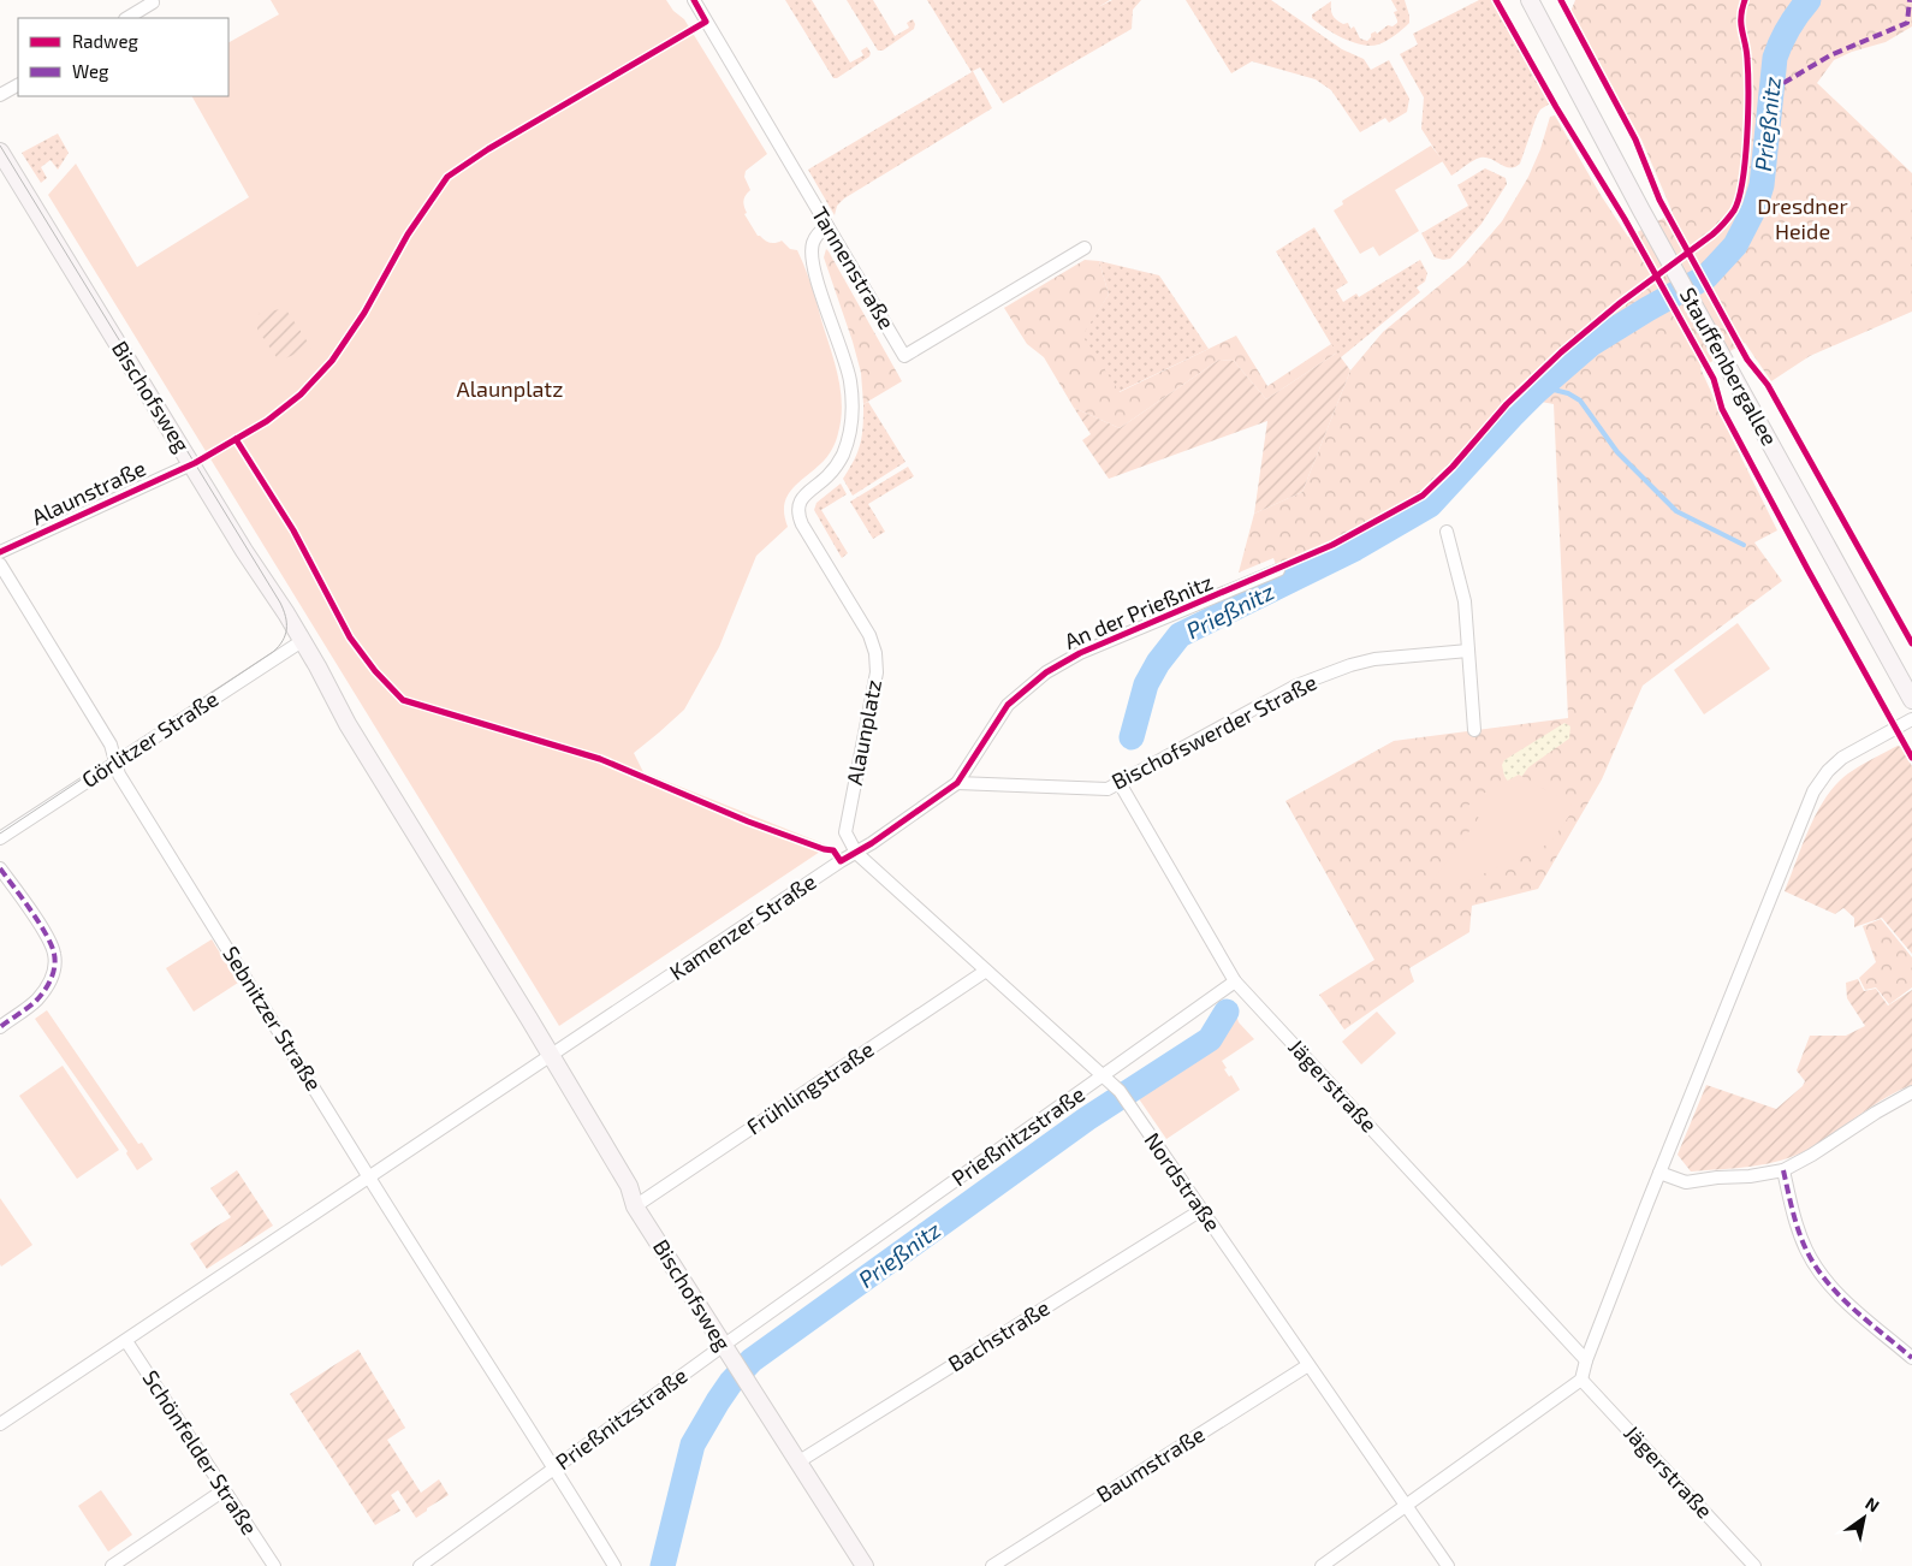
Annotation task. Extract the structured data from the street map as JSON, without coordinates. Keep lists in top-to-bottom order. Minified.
{"streets":{"street":["Tannenstraße","Stauffenbergallee","Bischofsweg","Alaunstraße","An der Prießnitz","Alaunplatz","Bischofswerder Straße","Görlitzer Straße","Kamenzer Straße","Sebnitzer Straße","Jägerstraße","Frühlingstraße","Prießnitzstraße","Nordstraße","Bachstraße","Schönfelder Straße","Baumstraße"]},"crossings":[["Tannenstraße","Alaunplatz"],["Bischofsweg","Alaunstraße"],["Bischofsweg","Görlitzer Straße"],["Bischofsweg","Kamenzer Straße"],["Bischofsweg","Frühlingstraße"],["Bischofsweg","Prießnitzstraße"],["Bischofsweg","Bachstraße"],["An der Prießnitz","Bischofswerder Straße"],["An der Prießnitz","Kamenzer Straße"],["Alaunplatz","Kamenzer Straße"],["Alaunplatz","Nordstraße"],["Bischofswerder Straße","Kamenzer Straße"],["Bischofswerder Straße","Jägerstraße"],["Görlitzer Straße","Sebnitzer Straße"],["Kamenzer Straße","Sebnitzer Straße"],["Kamenzer Straße","Nordstraße"],["Kamenzer Straße","Schönfelder Straße"],["Sebnitzer Straße","Prießnitzstraße"],["Jägerstraße","Prießnitzstraße"],["Frühlingstraße","Nordstraße"],["Prießnitzstraße","Nordstraße"],["Nordstraße","Bachstraße"],["Nordstraße","Baumstraße"]],"water":["Prießnitz"],"parks":["Dresdner Heide","Alaunplatz"],"legend":["Radweg","Weg"],"north":"top right"}
